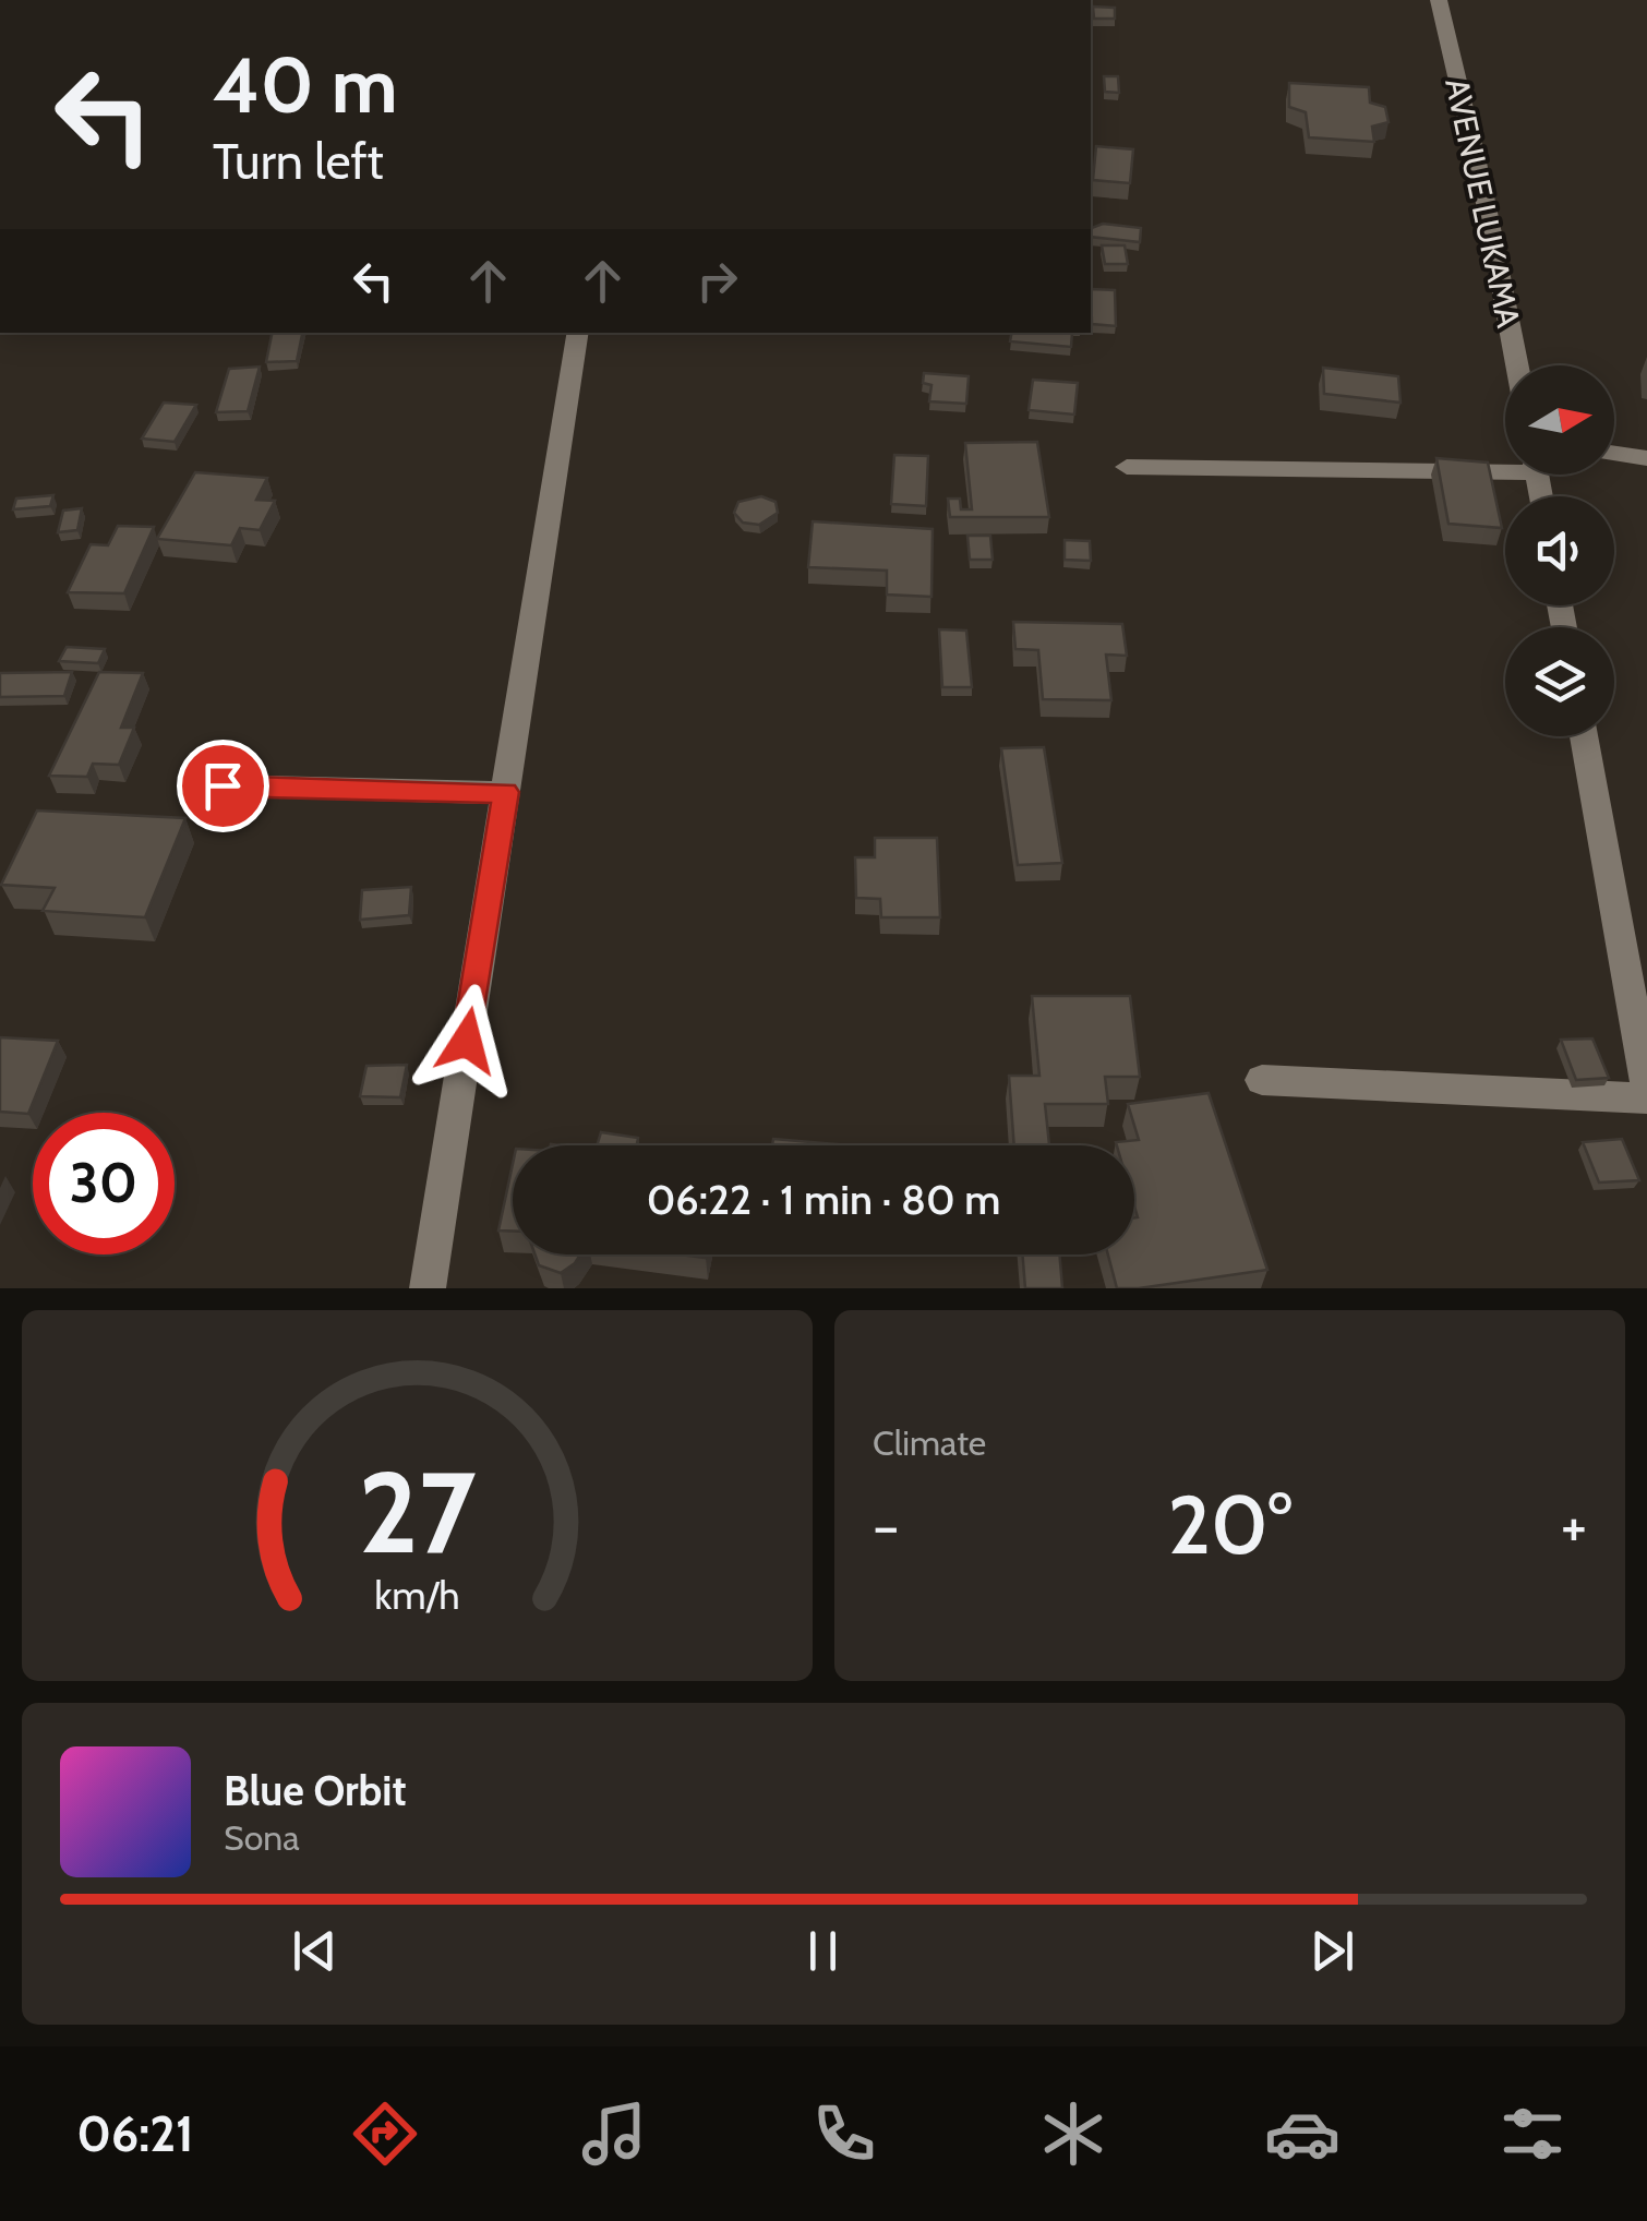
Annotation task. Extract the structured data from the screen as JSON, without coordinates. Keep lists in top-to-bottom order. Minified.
{"streets":{"street":["AVENUE LUKAMA"]},"north":"right","page":{"turn":["40 m","Turn left"],"limit":"30","trip":"06:22 · 1 min · 80 m","tile":"Climate","heat":["−","20°","+"],"song":["Blue Orbit","Sona"],"tabs":"06:21","gauge":["27","km/h"]}}
